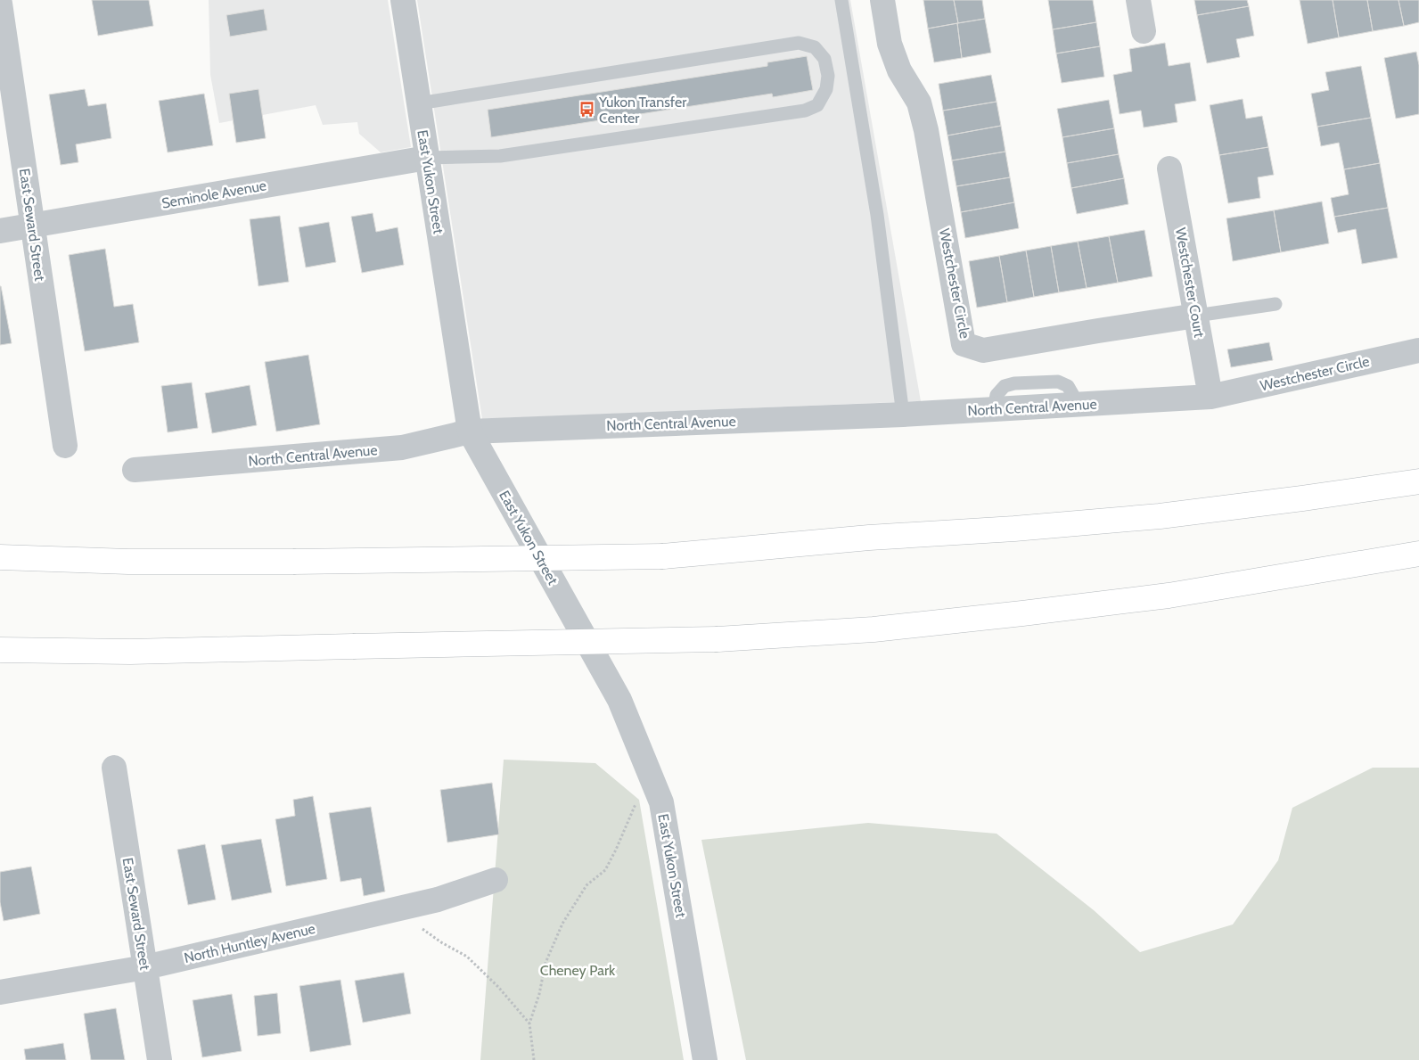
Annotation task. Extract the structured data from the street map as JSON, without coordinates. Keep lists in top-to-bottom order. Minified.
{"streets":{"street":["East Yukon Street","Seminole Avenue","East Seward Street","Westchester Court","Westchester Circle","North Central Avenue","North Huntley Avenue"]},"crossings":[["East Yukon Street","Seminole Avenue"],["East Yukon Street","North Central Avenue"],["Seminole Avenue","East Seward Street"],["East Seward Street","North Huntley Avenue"],["Westchester Court","Westchester Circle"],["Westchester Court","North Central Avenue"],["Westchester Circle","North Central Avenue"]],"parks":["Cheney Park"],"places":{"bus stop":["Yukon Transfer Center"]}}
